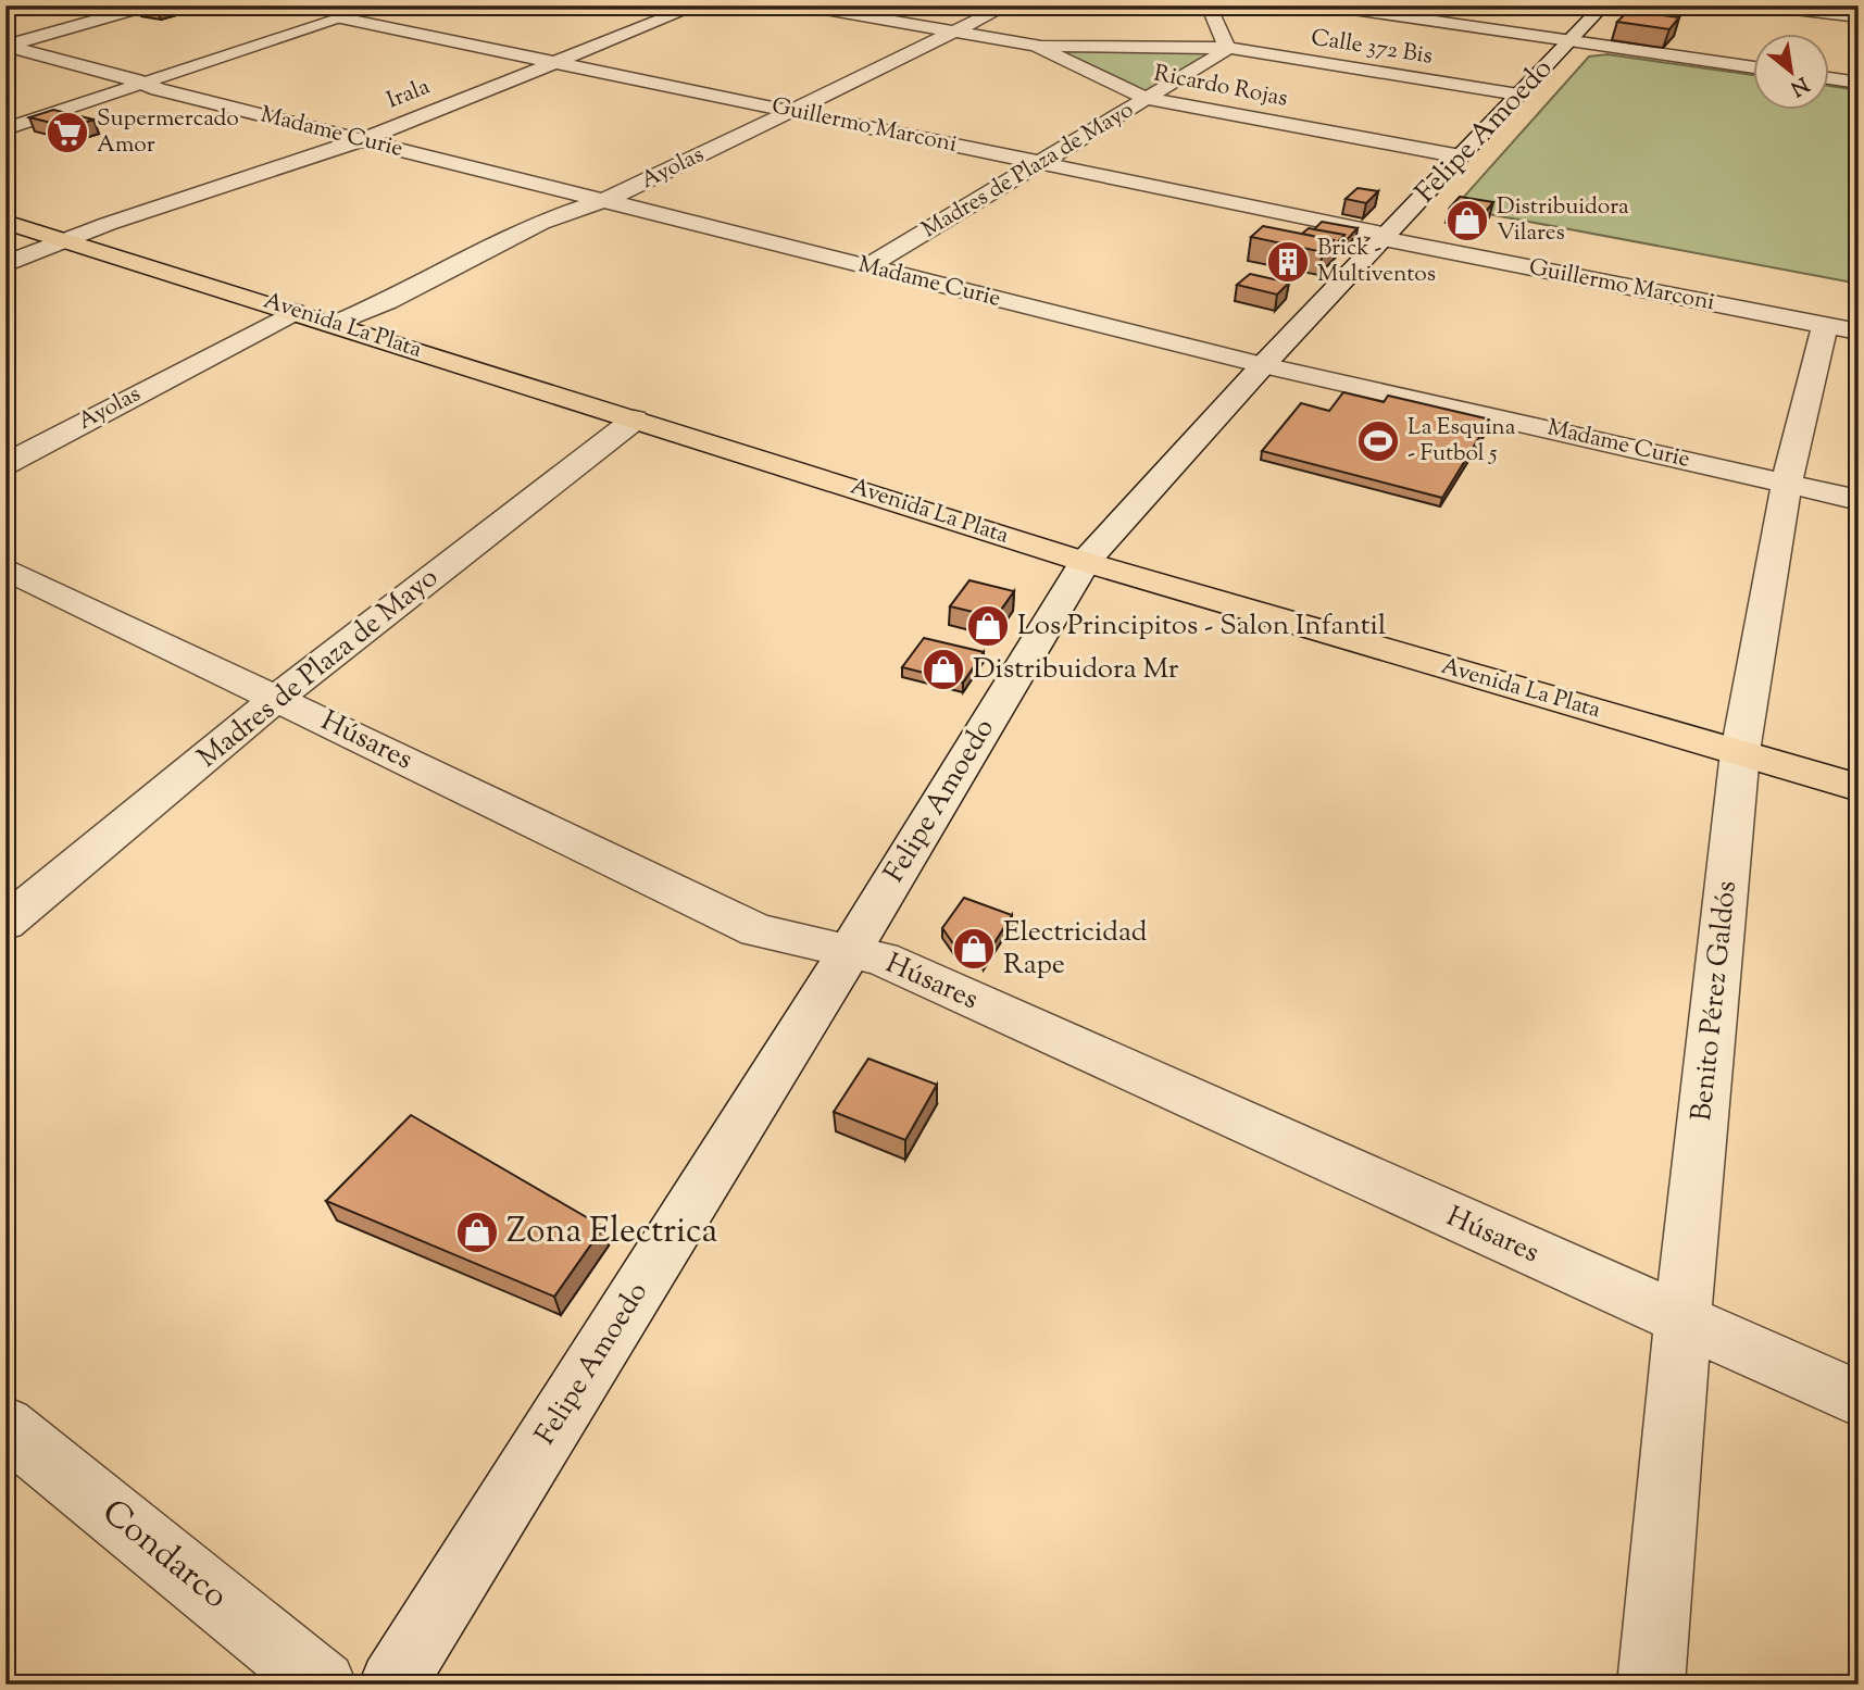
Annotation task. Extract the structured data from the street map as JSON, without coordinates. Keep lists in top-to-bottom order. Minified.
{"streets":{"main road":["Avenida La Plata"],"street":["Calle 372 Bis","Ricardo Rojas","Irala","Guillermo Marconi","Felipe Amoedo","Madame Curie","Ayolas","Madres de Plaza de Mayo","Húsares","Benito Pérez Galdós","Condarco"]},"crossings":[["Calle 372 Bis","Ricardo Rojas"],["Calle 372 Bis","Felipe Amoedo"],["Calle 372 Bis","Madres de Plaza de Mayo"],["Ricardo Rojas","Felipe Amoedo"],["Ricardo Rojas","Ayolas"],["Ricardo Rojas","Madres de Plaza de Mayo"],["Irala","Guillermo Marconi"],["Irala","Madame Curie"],["Irala","Avenida La Plata"],["Guillermo Marconi","Felipe Amoedo"],["Guillermo Marconi","Ayolas"],["Guillermo Marconi","Madres de Plaza de Mayo"],["Guillermo Marconi","Benito Pérez Galdós"],["Felipe Amoedo","Madame Curie"],["Felipe Amoedo","Avenida La Plata"],["Felipe Amoedo","Húsares"],["Madame Curie","Ayolas"],["Madame Curie","Madres de Plaza de Mayo"],["Madame Curie","Benito Pérez Galdós"],["Ayolas","Avenida La Plata"],["Madres de Plaza de Mayo","Avenida La Plata"],["Madres de Plaza de Mayo","Húsares"],["Avenida La Plata","Benito Pérez Galdós"],["Húsares","Benito Pérez Galdós"]],"places":{"supermarket":["Supermercado Amor"],"shop":["Distribuidora Vilares","Los Principitos - Salon Infantil","Distribuidora Mr","Electricidad Rape","Zona Electrica"],"building":["Brick - Multiventos"],"sports":["La Esquina - Futbol 5"]},"north":"bottom right"}
